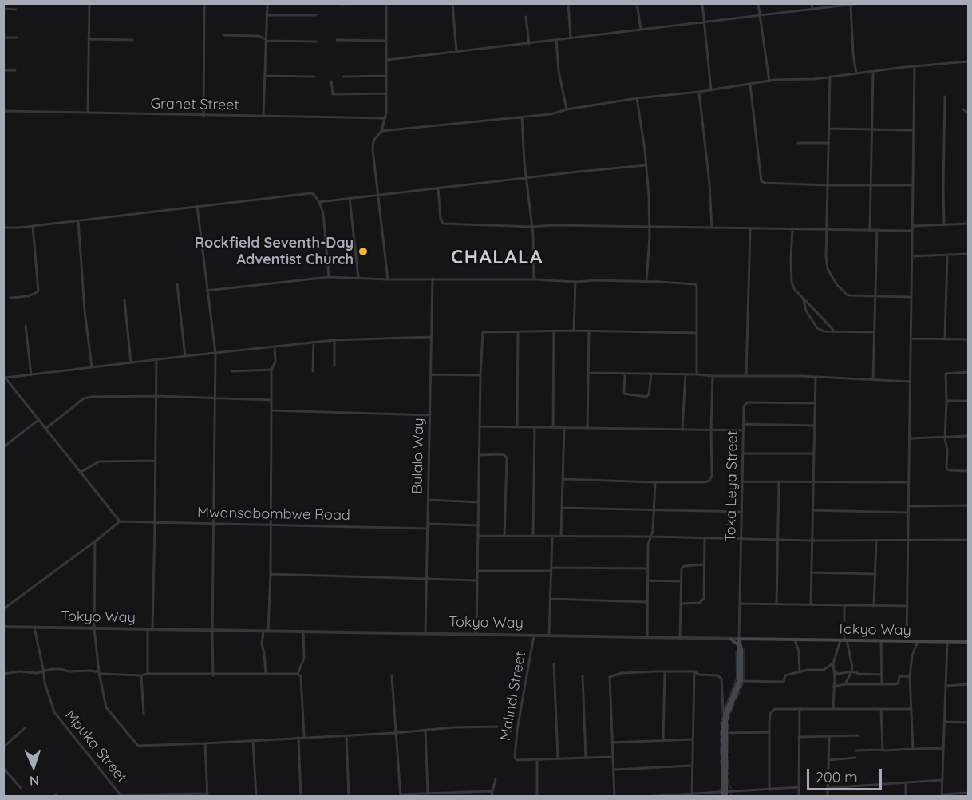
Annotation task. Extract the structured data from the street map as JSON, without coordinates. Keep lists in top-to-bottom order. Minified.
{"streets":{"main road":["Tokyo Way"],"street":["Granet Street","Bulalo Way","Toka Leya Street","Mwansabombwe Road","Malindi Street","Mpuka Street"]},"crossings":[["Bulalo Way","Mwansabombwe Road"],["Bulalo Way","Tokyo Way"],["Toka Leya Street","Tokyo Way"],["Tokyo Way","Malindi Street"],["Tokyo Way","Mpuka Street"]],"districts":["CHALALA"],"places":["Rockfield Seventh-Day Adventist Church"],"scale_bar":"200 m","north":"bottom"}
